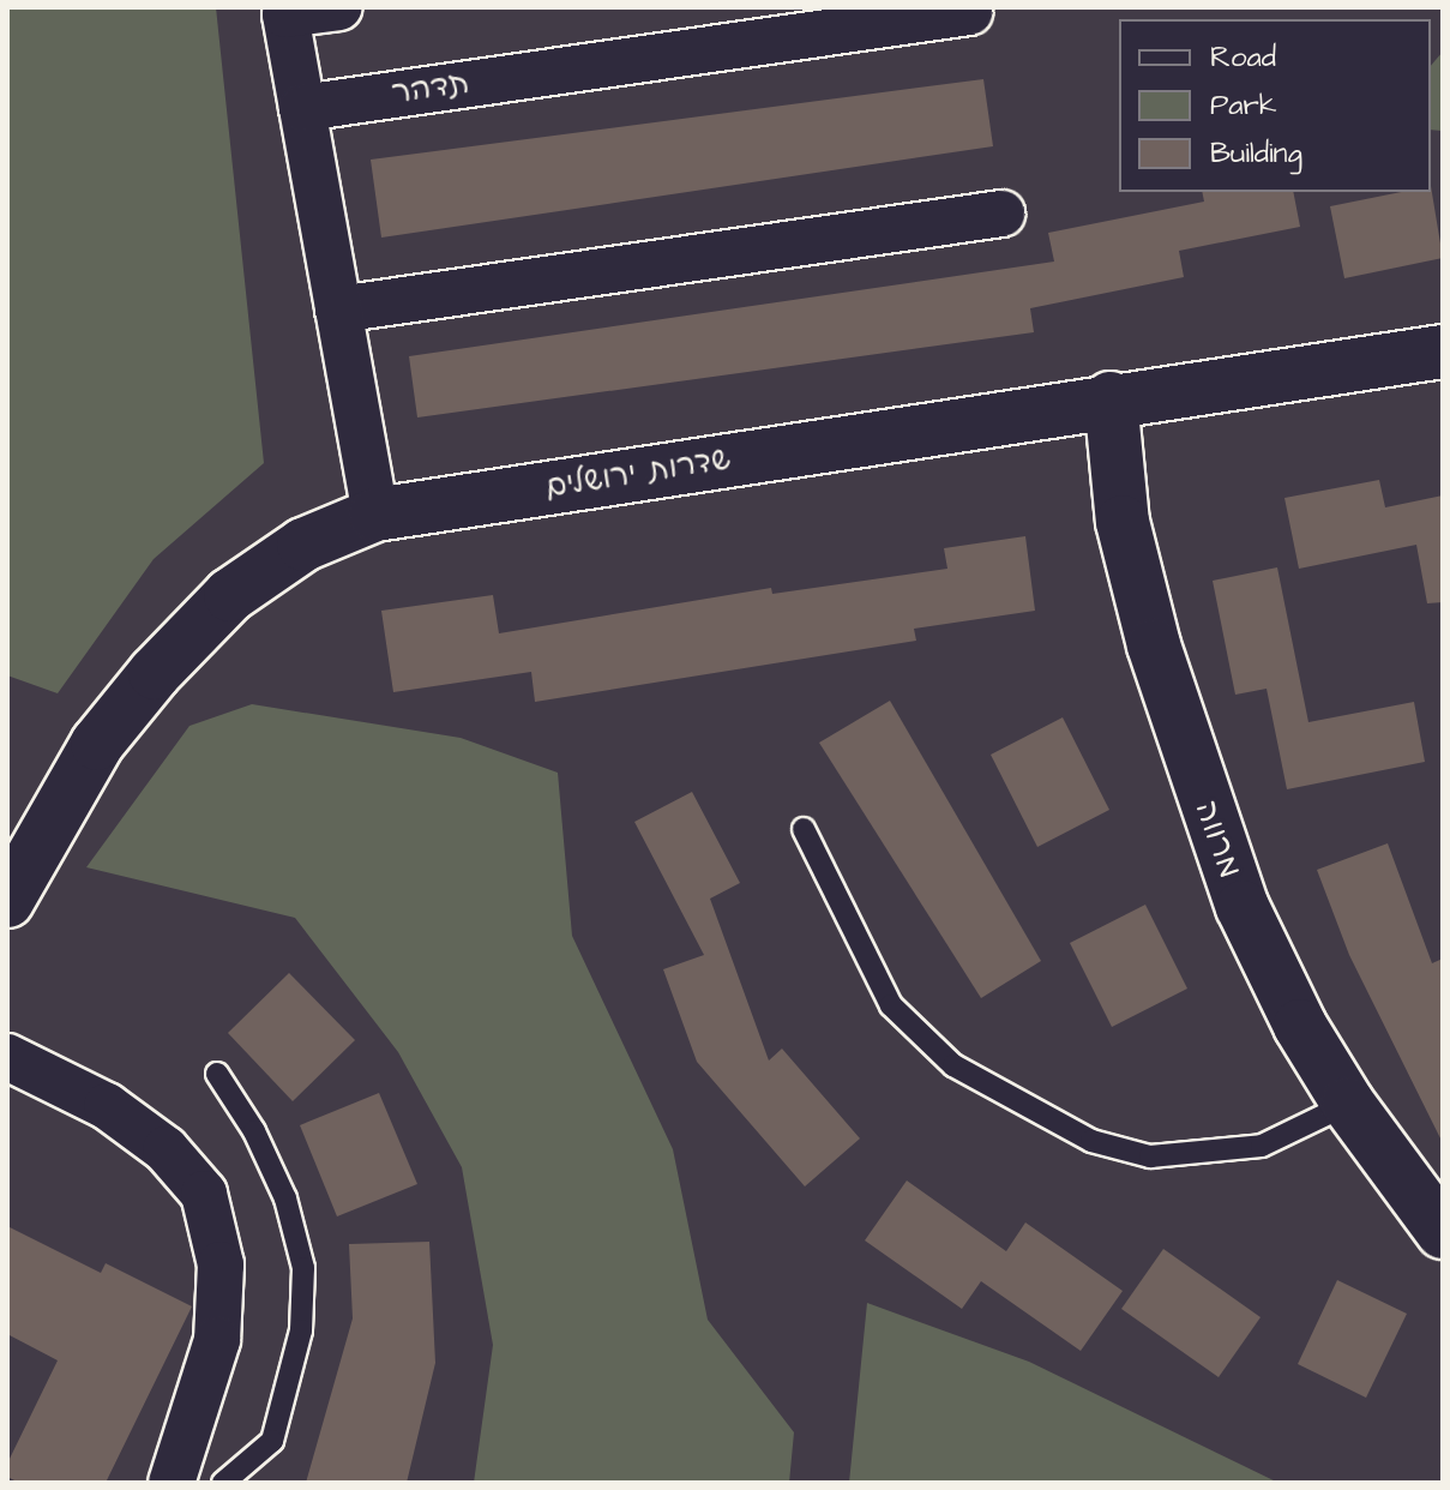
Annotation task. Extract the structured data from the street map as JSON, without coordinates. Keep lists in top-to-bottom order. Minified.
{"streets":{"street":["תדהר","שדרות ירושלים","מרווה"]},"crossings":[["שדרות ירושלים","מרווה"]],"legend":["Road","Park","Building"]}
